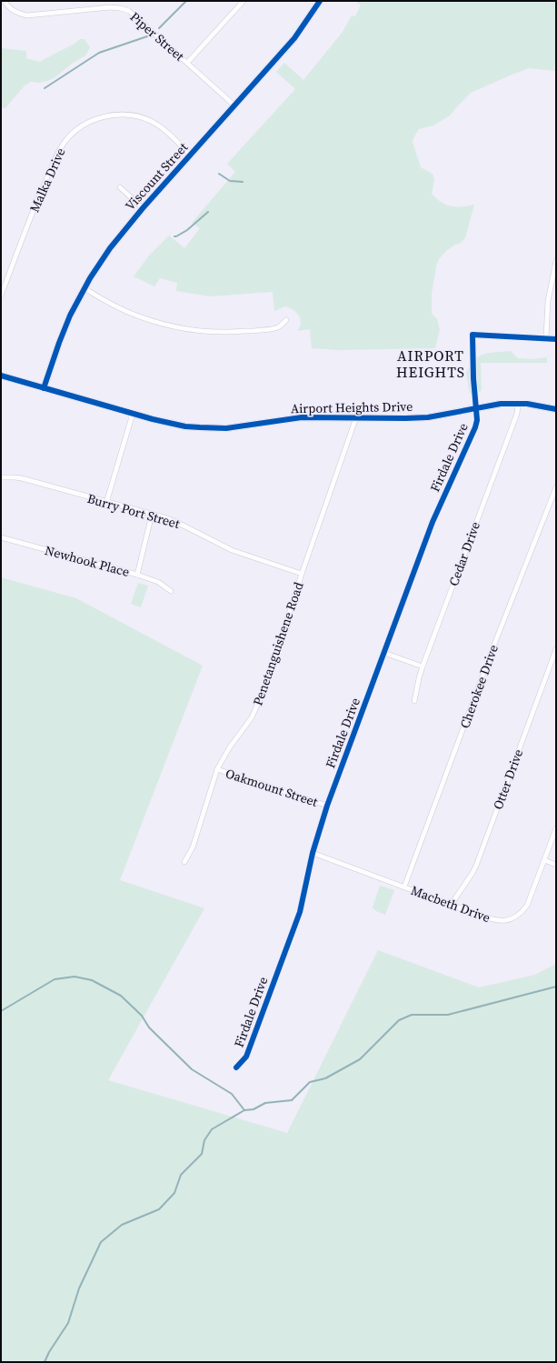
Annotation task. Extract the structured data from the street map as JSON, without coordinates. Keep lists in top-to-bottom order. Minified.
{"streets":{"street":["Piper Street","Viscount Street","Malka Drive","Airport Heights Drive","Firdale Drive","Burry Port Street","Cedar Drive","Newhook Place","Penetanguishene Road","Cherokee Drive","Otter Drive","Oakmount Street","Macbeth Drive"]},"crossings":[["Piper Street","Viscount Street"],["Viscount Street","Malka Drive"],["Viscount Street","Airport Heights Drive"],["Airport Heights Drive","Firdale Drive"],["Airport Heights Drive","Cedar Drive"],["Airport Heights Drive","Penetanguishene Road"],["Firdale Drive","Oakmount Street"],["Firdale Drive","Macbeth Drive"],["Burry Port Street","Penetanguishene Road"],["Penetanguishene Road","Oakmount Street"],["Cherokee Drive","Macbeth Drive"],["Otter Drive","Macbeth Drive"]],"districts":["AIRPORT HEIGHTS"]}
